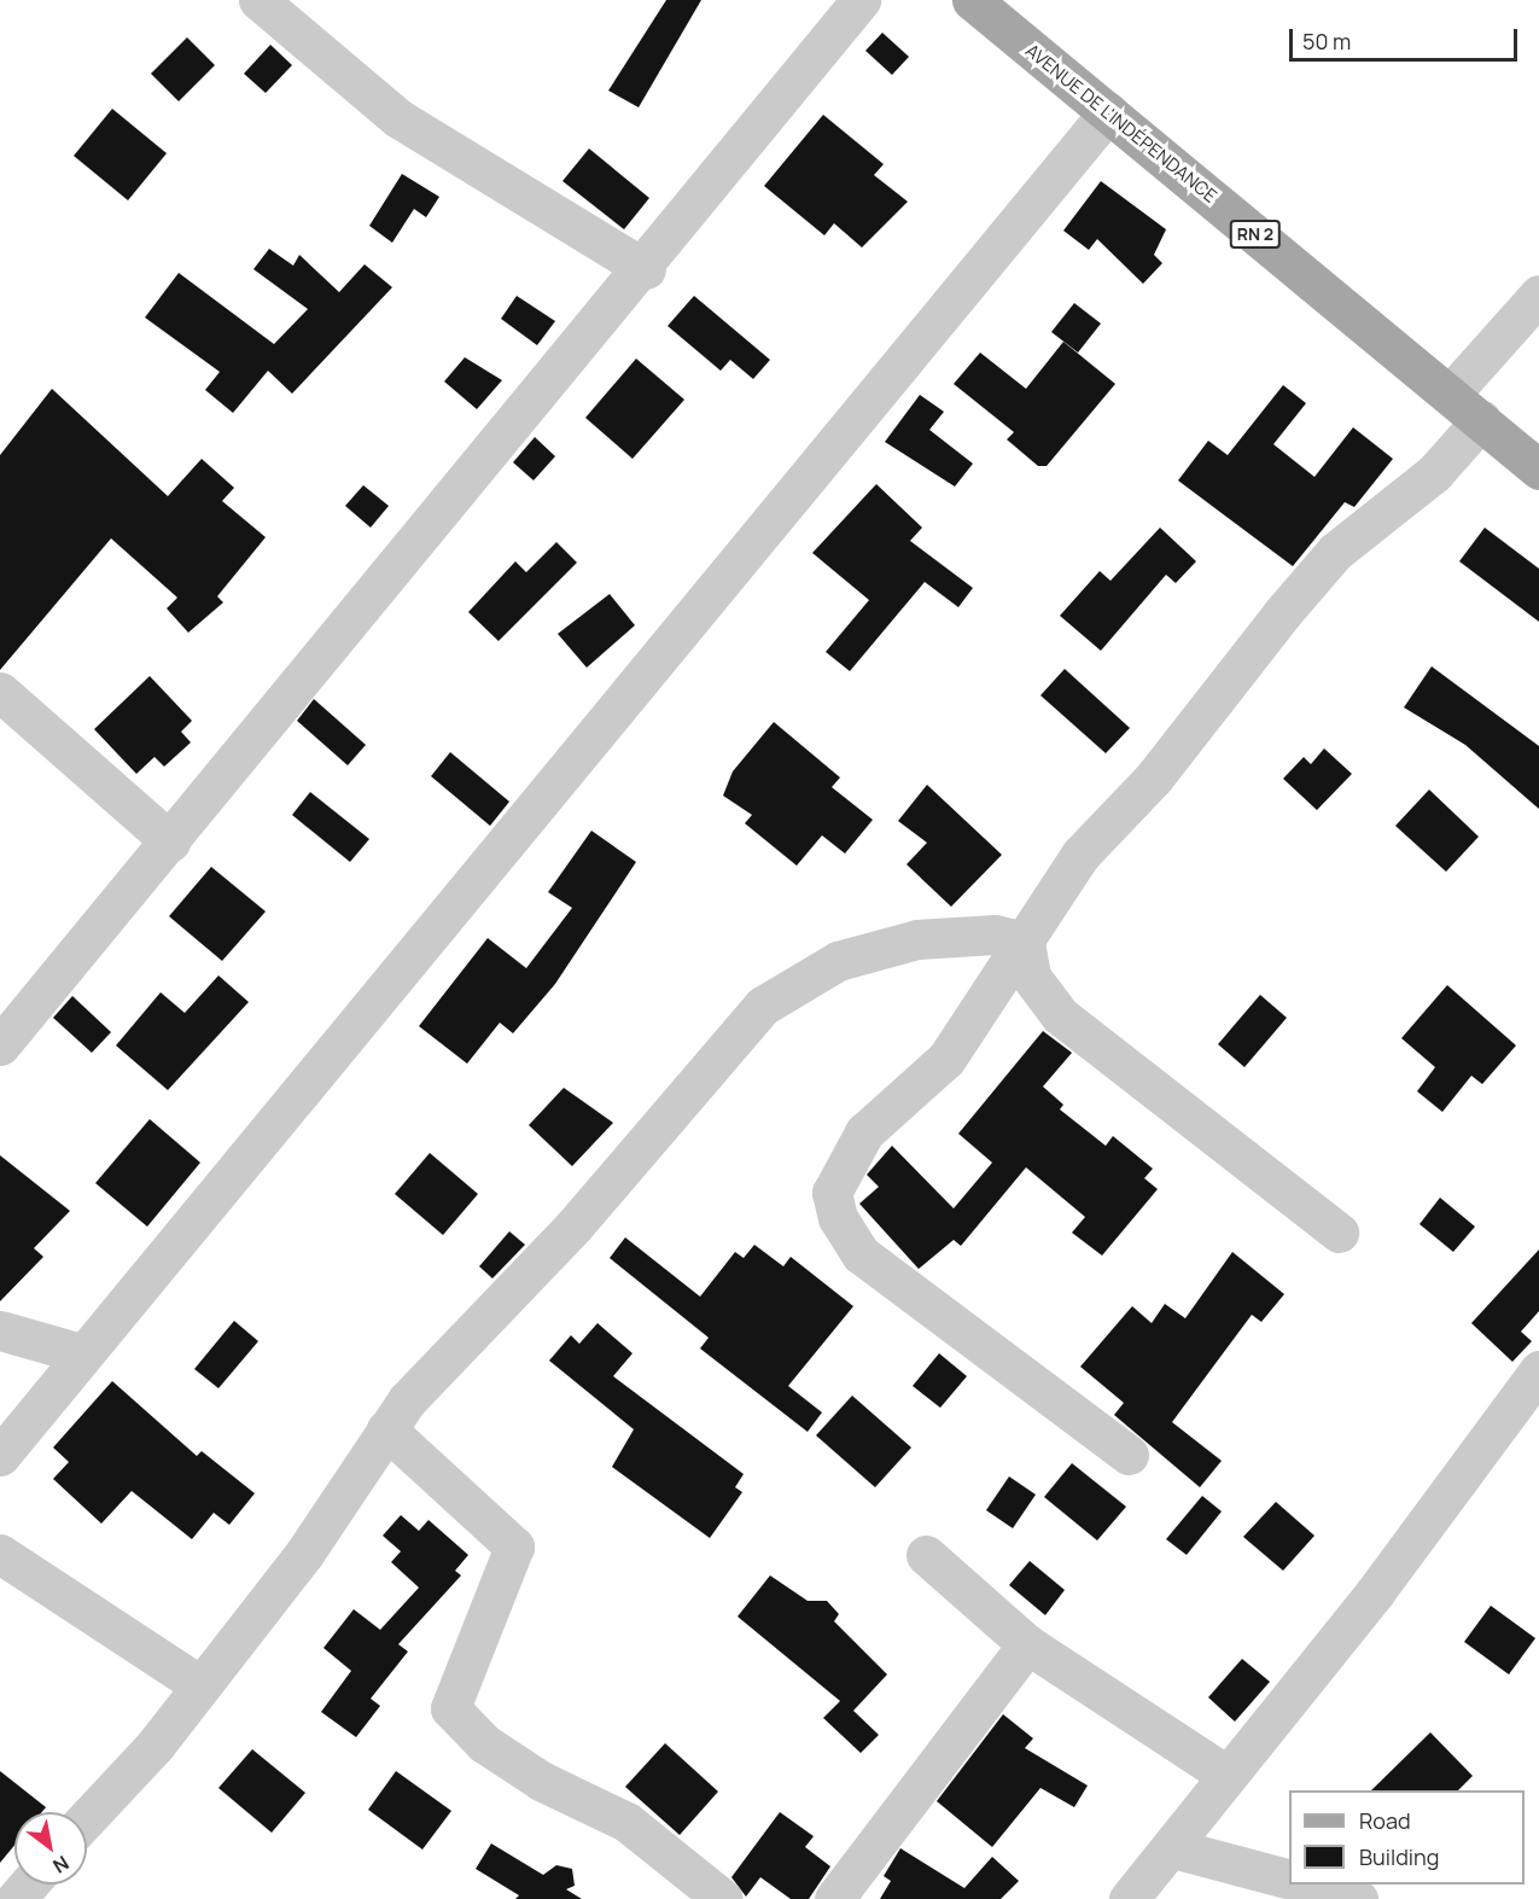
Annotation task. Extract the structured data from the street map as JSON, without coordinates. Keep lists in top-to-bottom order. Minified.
{"streets":{"main road":["AVENUE DE L'INDÉPENDANCE","RN 2"]},"legend":["Road","Building"],"scale_bar":"50 m","north":"bottom right"}
